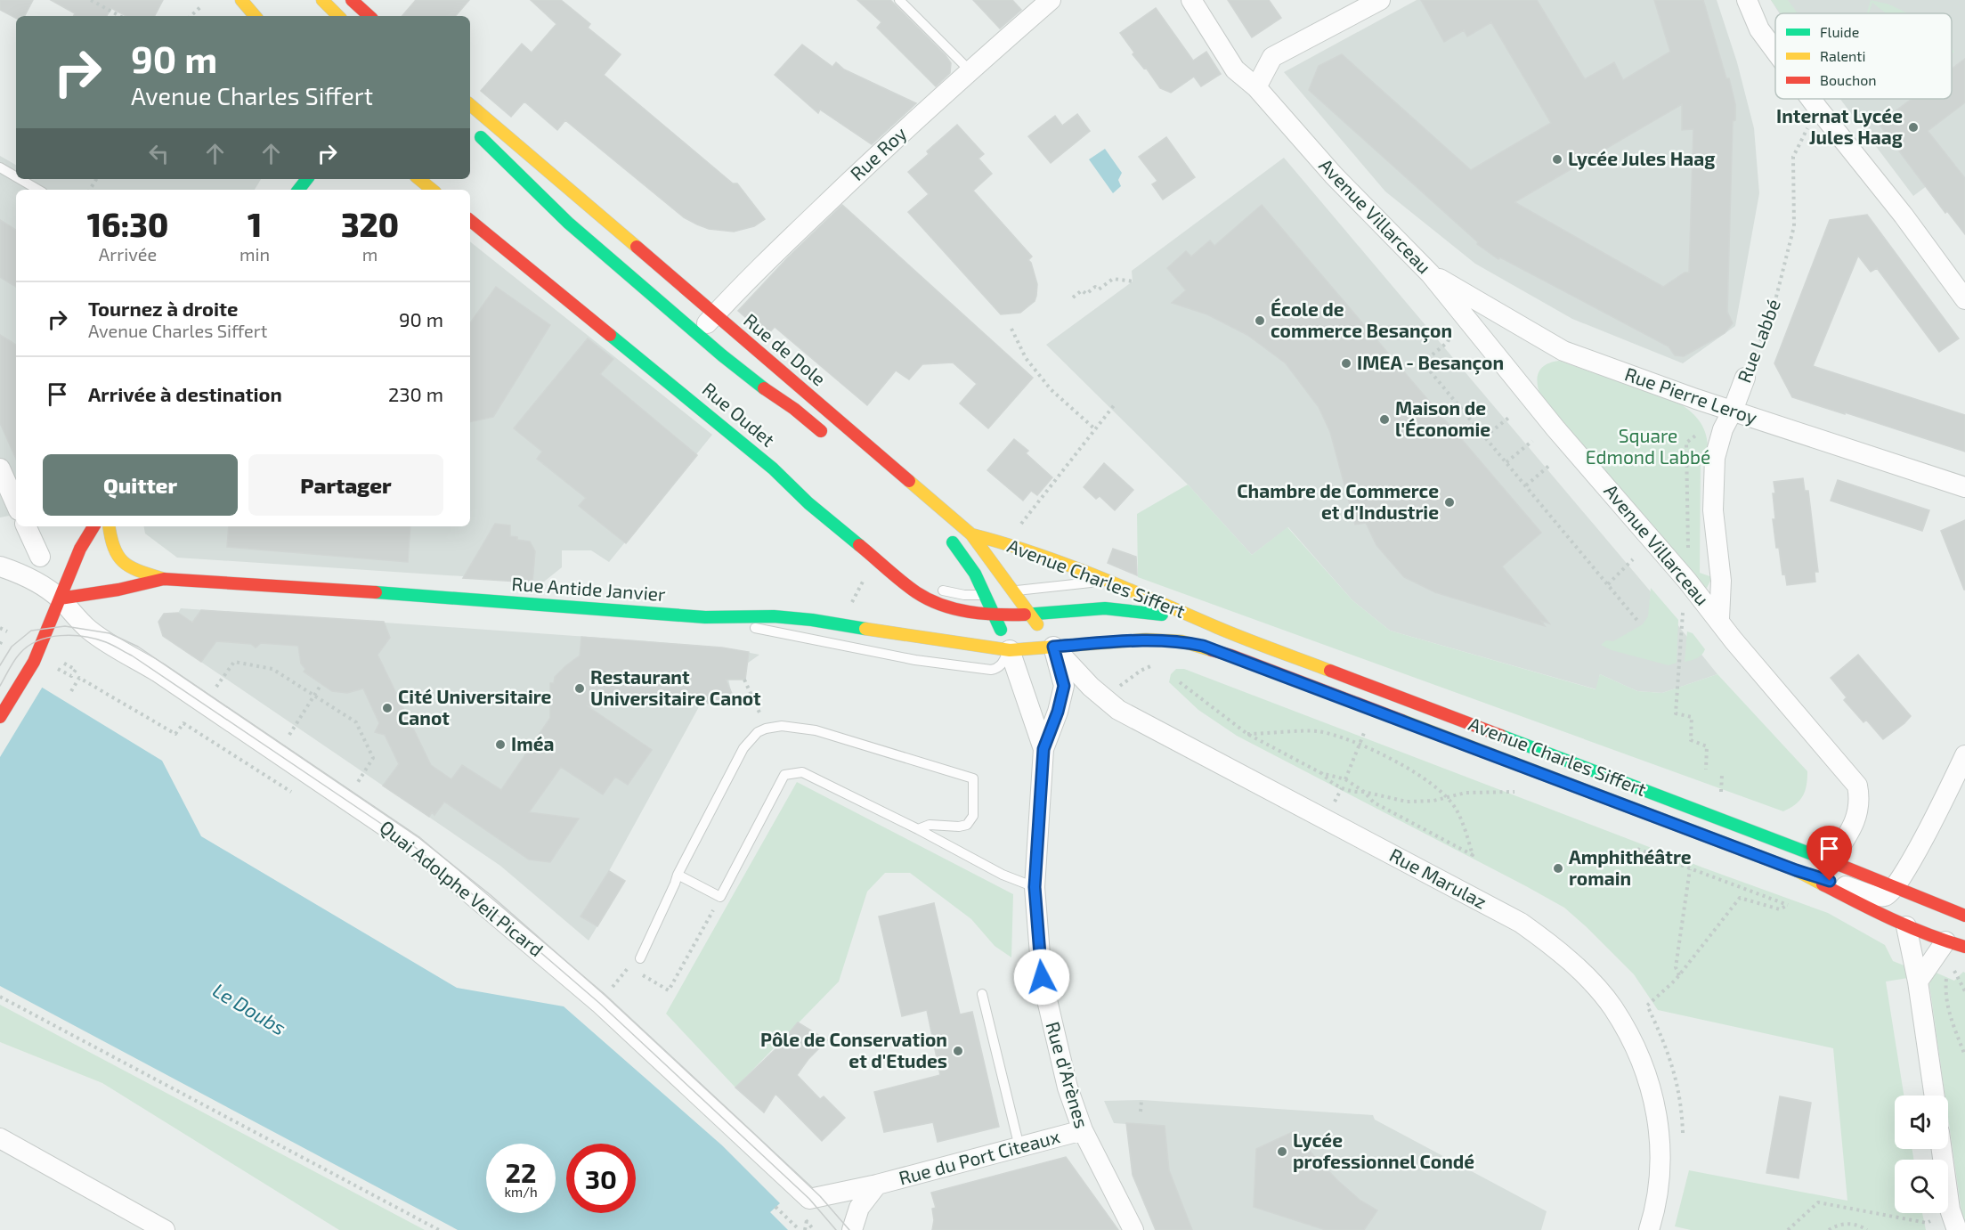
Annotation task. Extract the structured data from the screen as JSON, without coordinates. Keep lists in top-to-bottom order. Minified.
{"streets":{"main road":["Rue de Dole","Rue Oudet","Avenue Charles Siffert","Rue Antide Janvier"],"street":["Rue Roy","Avenue Villarceau","Rue Labbé","Rue Pierre Leroy","Rue Marulaz","Quai Adolphe Veil Picard","Rue d'Arènes","Rue du Port Citeaux"]},"crossings":[["Rue Roy","Rue de Dole"],["Avenue Villarceau","Rue Labbé"],["Avenue Villarceau","Rue Pierre Leroy"],["Avenue Villarceau","Avenue Charles Siffert"],["Rue Labbé","Rue Pierre Leroy"],["Rue de Dole","Rue Oudet"],["Rue de Dole","Avenue Charles Siffert"],["Rue de Dole","Rue Antide Janvier"],["Rue de Dole","Rue Marulaz"],["Rue de Dole","Rue d'Arènes"],["Rue Oudet","Avenue Charles Siffert"],["Avenue Charles Siffert","Rue Antide Janvier"],["Avenue Charles Siffert","Rue Marulaz"],["Avenue Charles Siffert","Rue d'Arènes"],["Rue Antide Janvier","Quai Adolphe Veil Picard"],["Rue Antide Janvier","Rue d'Arènes"],["Rue Marulaz","Rue d'Arènes"],["Quai Adolphe Veil Picard","Rue du Port Citeaux"],["Rue d'Arènes","Rue du Port Citeaux"]],"water":["Le Doubs"],"parks":["Square Edmond Labbé"],"places":["Internat Lycée Jules Haag","Lycée Jules Haag","École de commerce Besançon","IMEA - Besançon","Maison de l'Économie","Chambre de Commerce et d'Industrie","Restaurant Universitaire Canot","Cité Universitaire Canot","Iméa","Amphithéâtre romain","Pôle de Conservation et d'Etudes","Lycée professionnel Condé"],"legend":["Fluide","Ralenti","Bouchon"],"page":{"turn":["90 m","Avenue Charles Siffert"],"eta":["16:30","Arrivée","1","min","320","m"],"list":[{"name":"Tournez à droite","note":"Avenue Charles Siffert","value":"90 m"},{"name":"Arrivée à destination","value":"230 m"}],"buttons":["Quitter","Partager"],"speed":"22 km/h","limit":"30"}}
